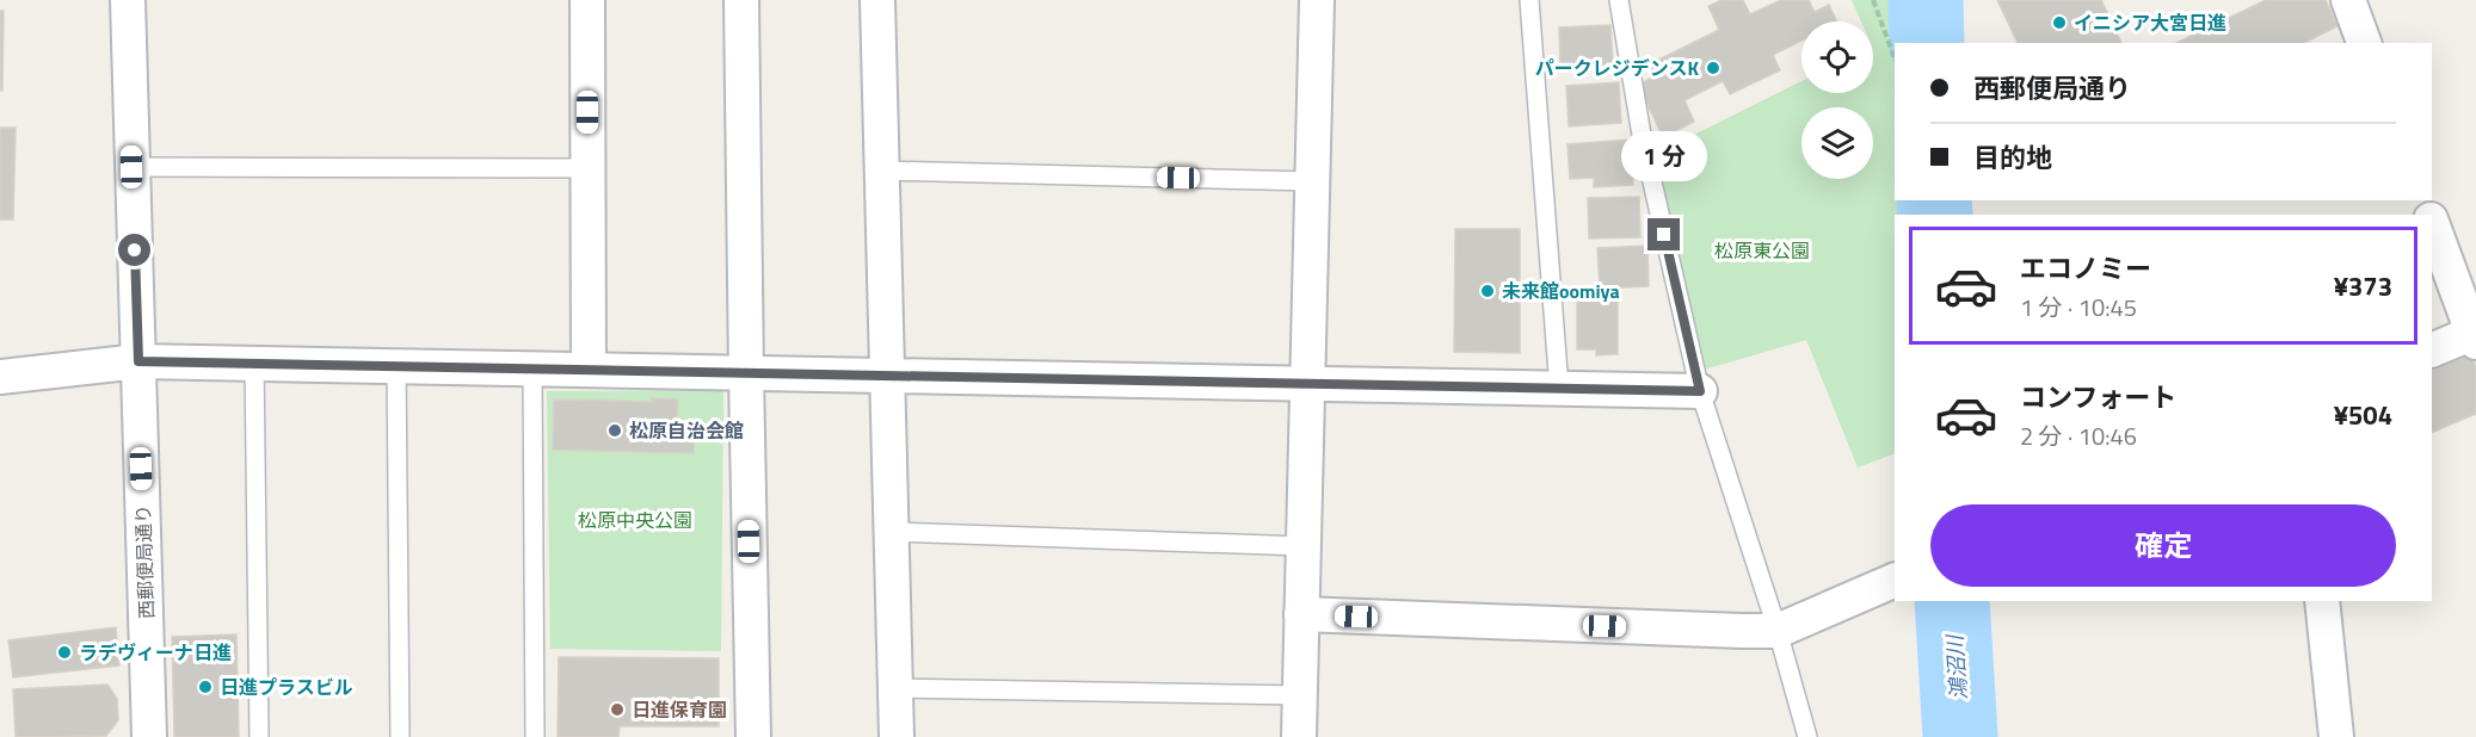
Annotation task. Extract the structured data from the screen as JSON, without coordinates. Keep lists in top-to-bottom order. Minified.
{"streets":{"street":["西郵便局通り"]},"water":["鴻沼川"],"parks":["松原東公園","松原中央公園"],"places":["イニシア大宮日進","パークレジデンスK","未来館oomiya","松原自治会館","ラデヴィーナ日進","日進プラスビル","日進保育園"],"page":{"banner":["西郵便局通り","目的地"],"bubble":"1 分","list":[{"name":"エコノミー","note":"1 分 · 10:45","value":"¥373"},{"name":"コンフォート","note":"2 分 · 10:46","value":"¥504"}],"buttons":"確定"}}
